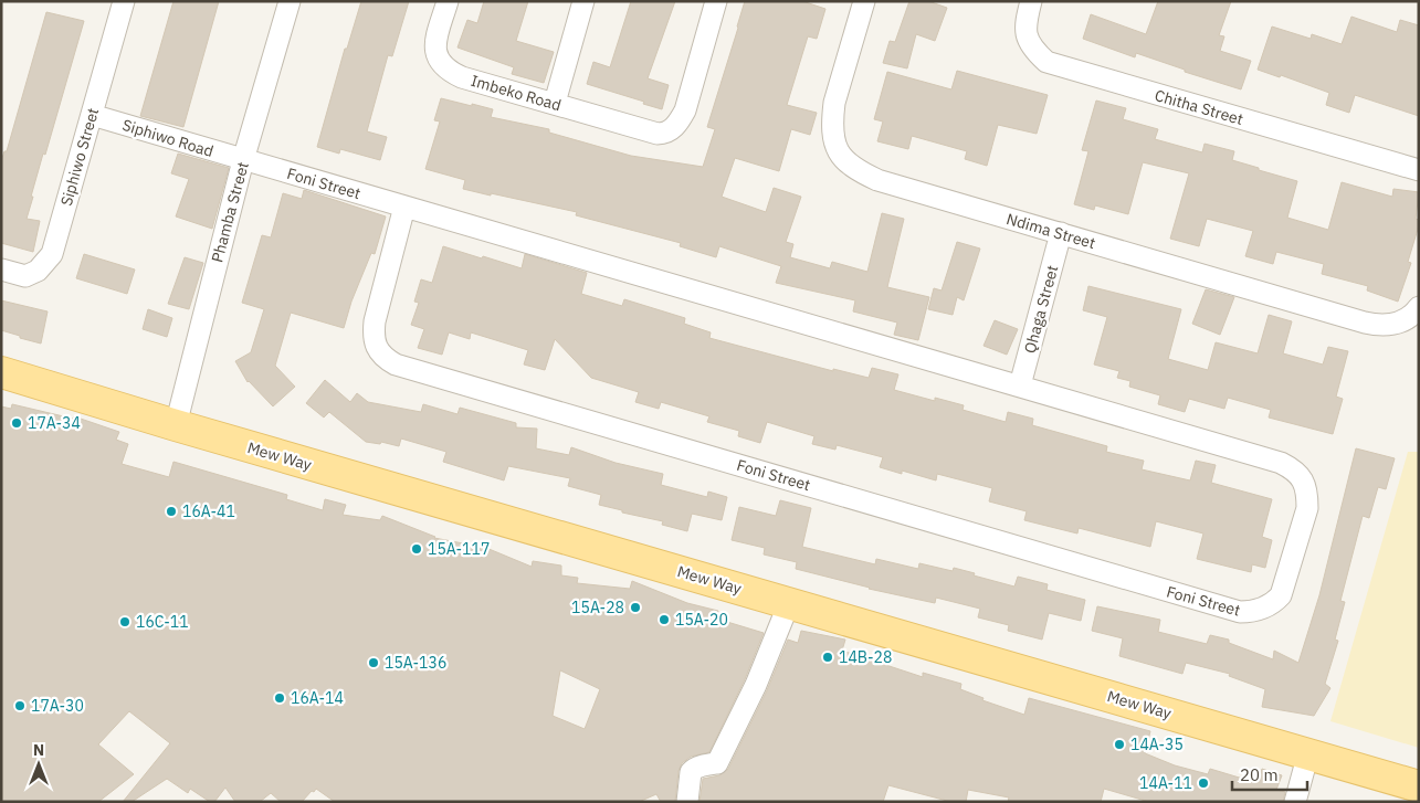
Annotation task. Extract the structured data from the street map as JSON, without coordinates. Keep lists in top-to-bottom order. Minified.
{"streets":{"main road":["Mew Way"],"street":["Imbeko Road","Chitha Street","Siphiwo Road","Siphiwo Street","Foni Street","Phamba Street","Ndima Street","Qhaga Street"]},"crossings":[["Siphiwo Road","Siphiwo Street"],["Siphiwo Road","Foni Street"],["Siphiwo Road","Phamba Street"],["Foni Street","Phamba Street"],["Foni Street","Qhaga Street"],["Phamba Street","Mew Way"],["Ndima Street","Qhaga Street"]],"places":["17A-34","16A-41","15A-117","15A-28","15A-20","16C-11","14B-28","15A-136","16A-14","17A-30","14A-35","14A-11"],"scale_bar":"20 m","north":"top"}
